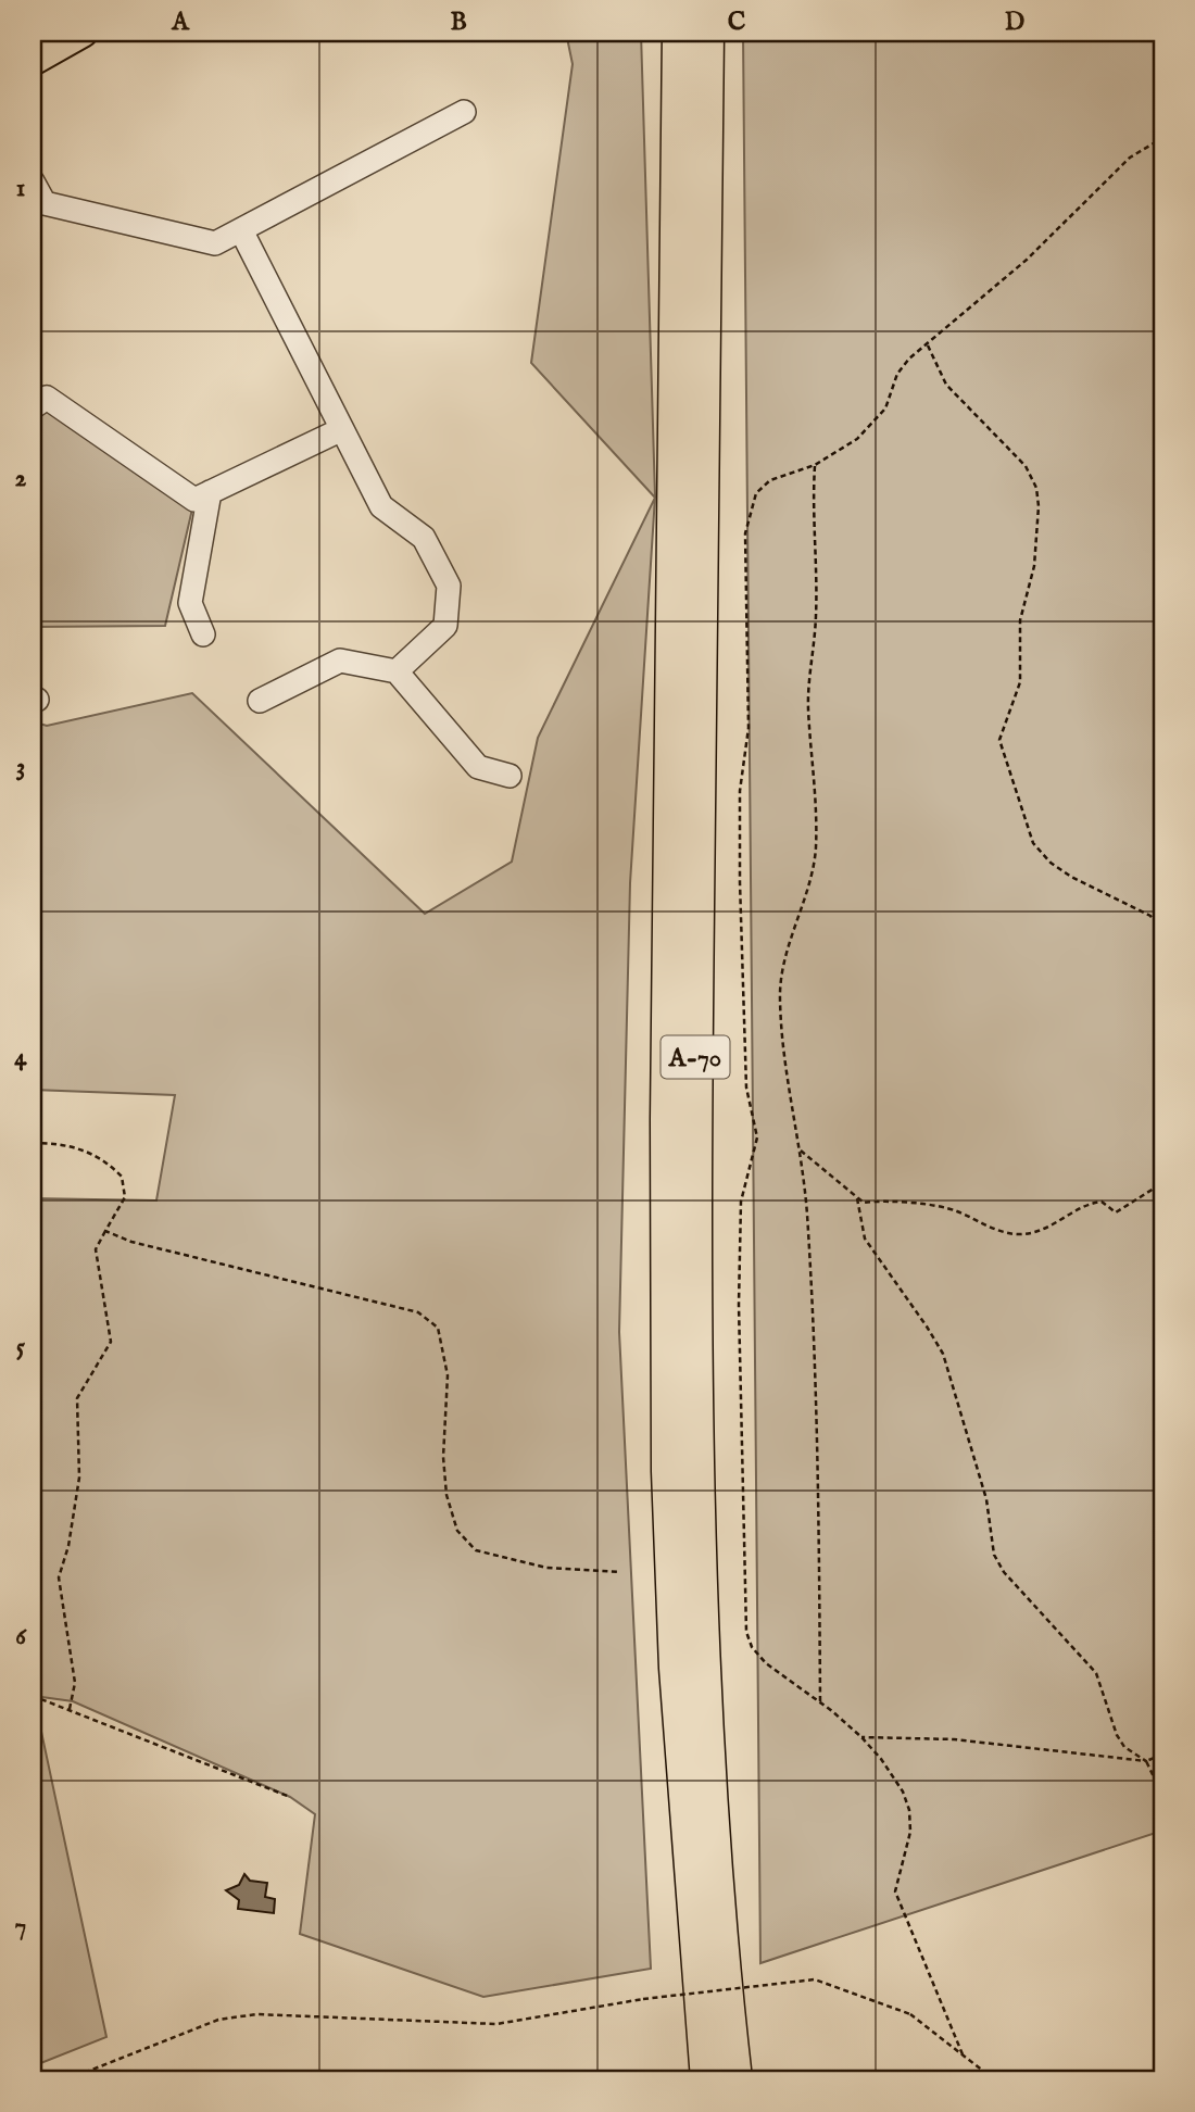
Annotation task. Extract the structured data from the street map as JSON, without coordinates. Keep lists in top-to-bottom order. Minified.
{"streets":{"highway":["A-70"]},"grid":{"columns":["A","B","C","D"],"rows":["1","2","3","4","5","6","7"]}}
